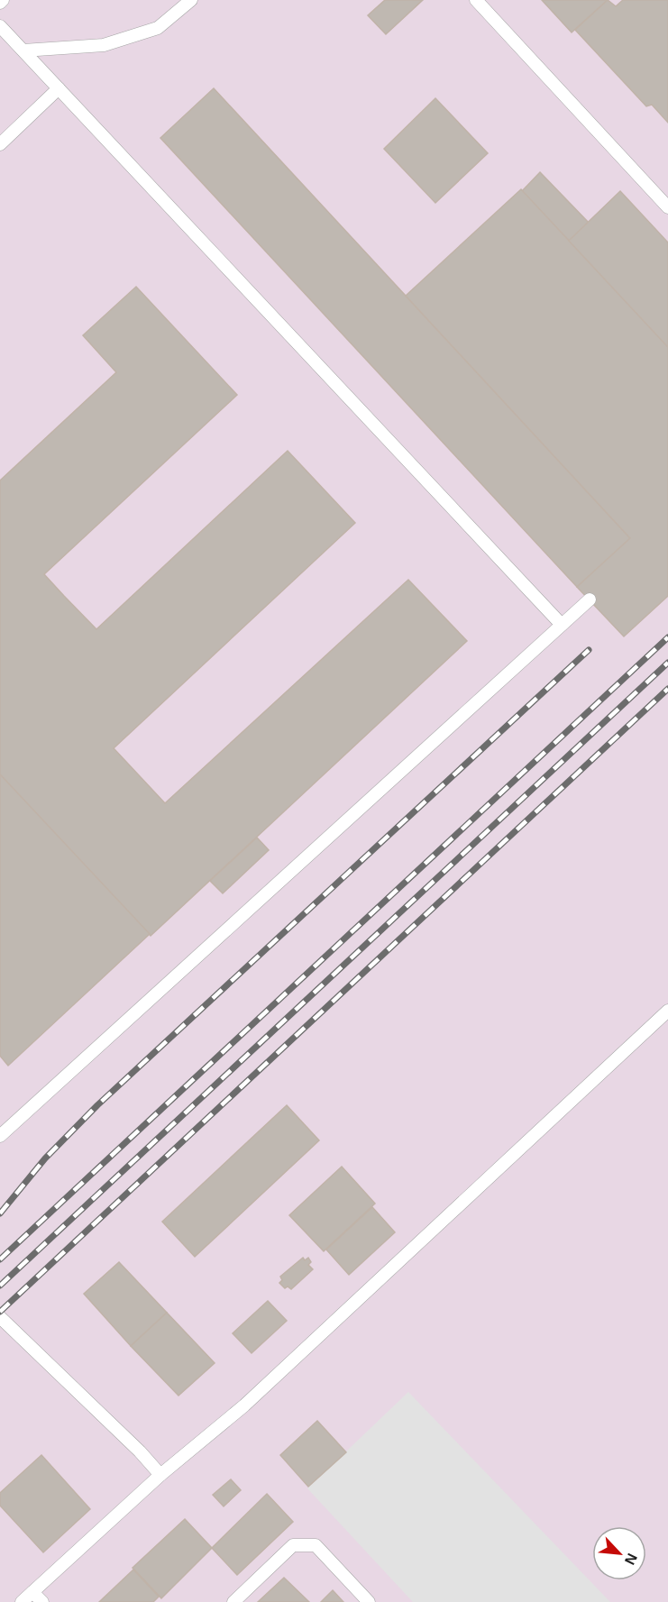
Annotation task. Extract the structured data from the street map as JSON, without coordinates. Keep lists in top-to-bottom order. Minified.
{"north":"bottom right"}
